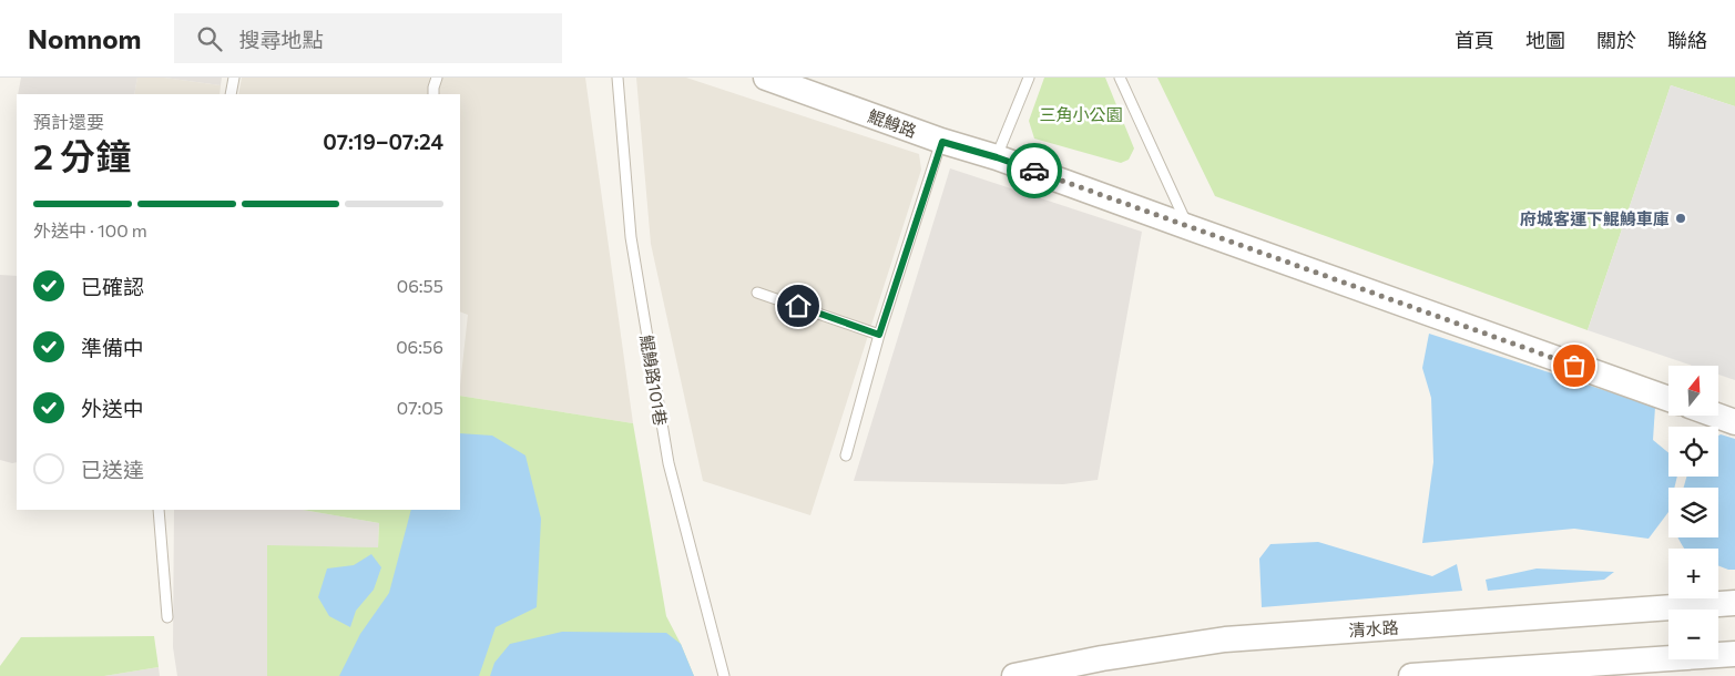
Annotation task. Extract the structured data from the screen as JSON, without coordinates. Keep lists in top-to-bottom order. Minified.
{"streets":{"street":["鯤鯓路","清水路"],"lane":["鯤鯓路101巷"]},"parks":["三角小公園"],"places":["府城客運下鯤鯓車庫"],"north":"top","page":{"header":"Nomnom","search":"搜尋地點","nav":["首頁","地圖","關於","聯絡"],"heading":["2 分鐘","預計還要","07:19–07:24"],"bar":"外送中 · 100 m","list":[["已確認","06:55"],["準備中","06:56"],["外送中","07:05"],"已送達"],"map_buttons":["+","−"]}}
